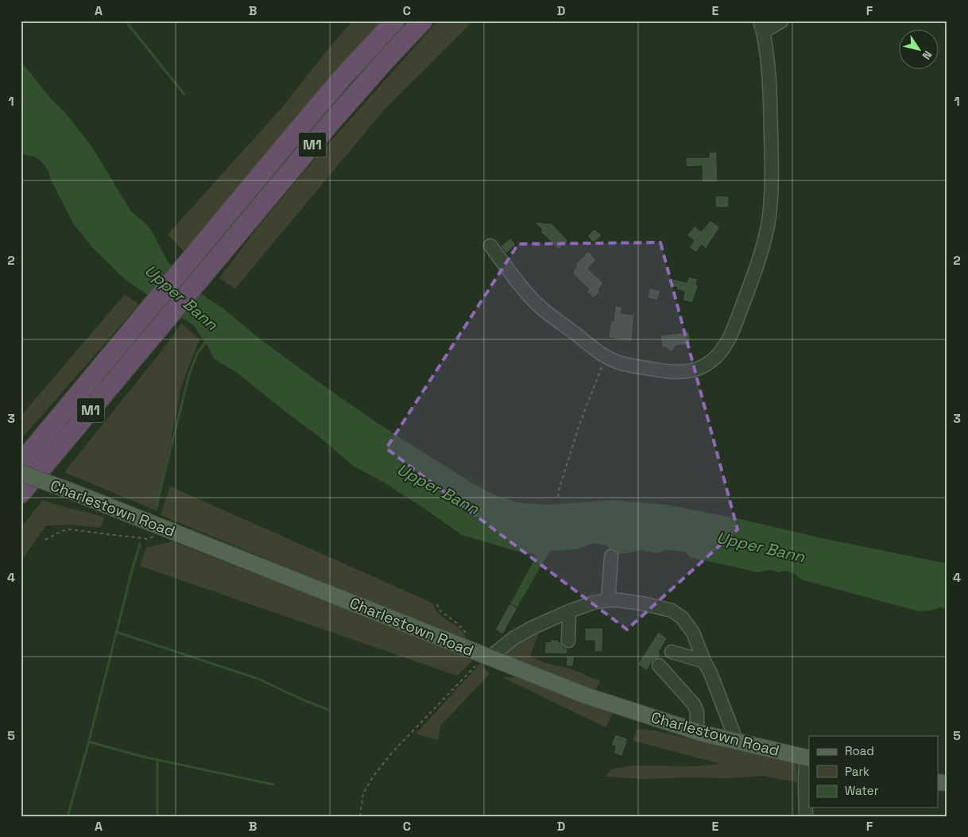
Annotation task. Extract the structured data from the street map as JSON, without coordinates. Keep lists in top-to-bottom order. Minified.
{"streets":{"highway":["M1"],"main road":["Charlestown Road"]},"water":["Upper Bann"],"legend":["Road","Park","Water"],"north":"bottom right","grid":{"columns":["A","B","C","D","E","F"],"rows":["1","2","3","4","5"]}}
